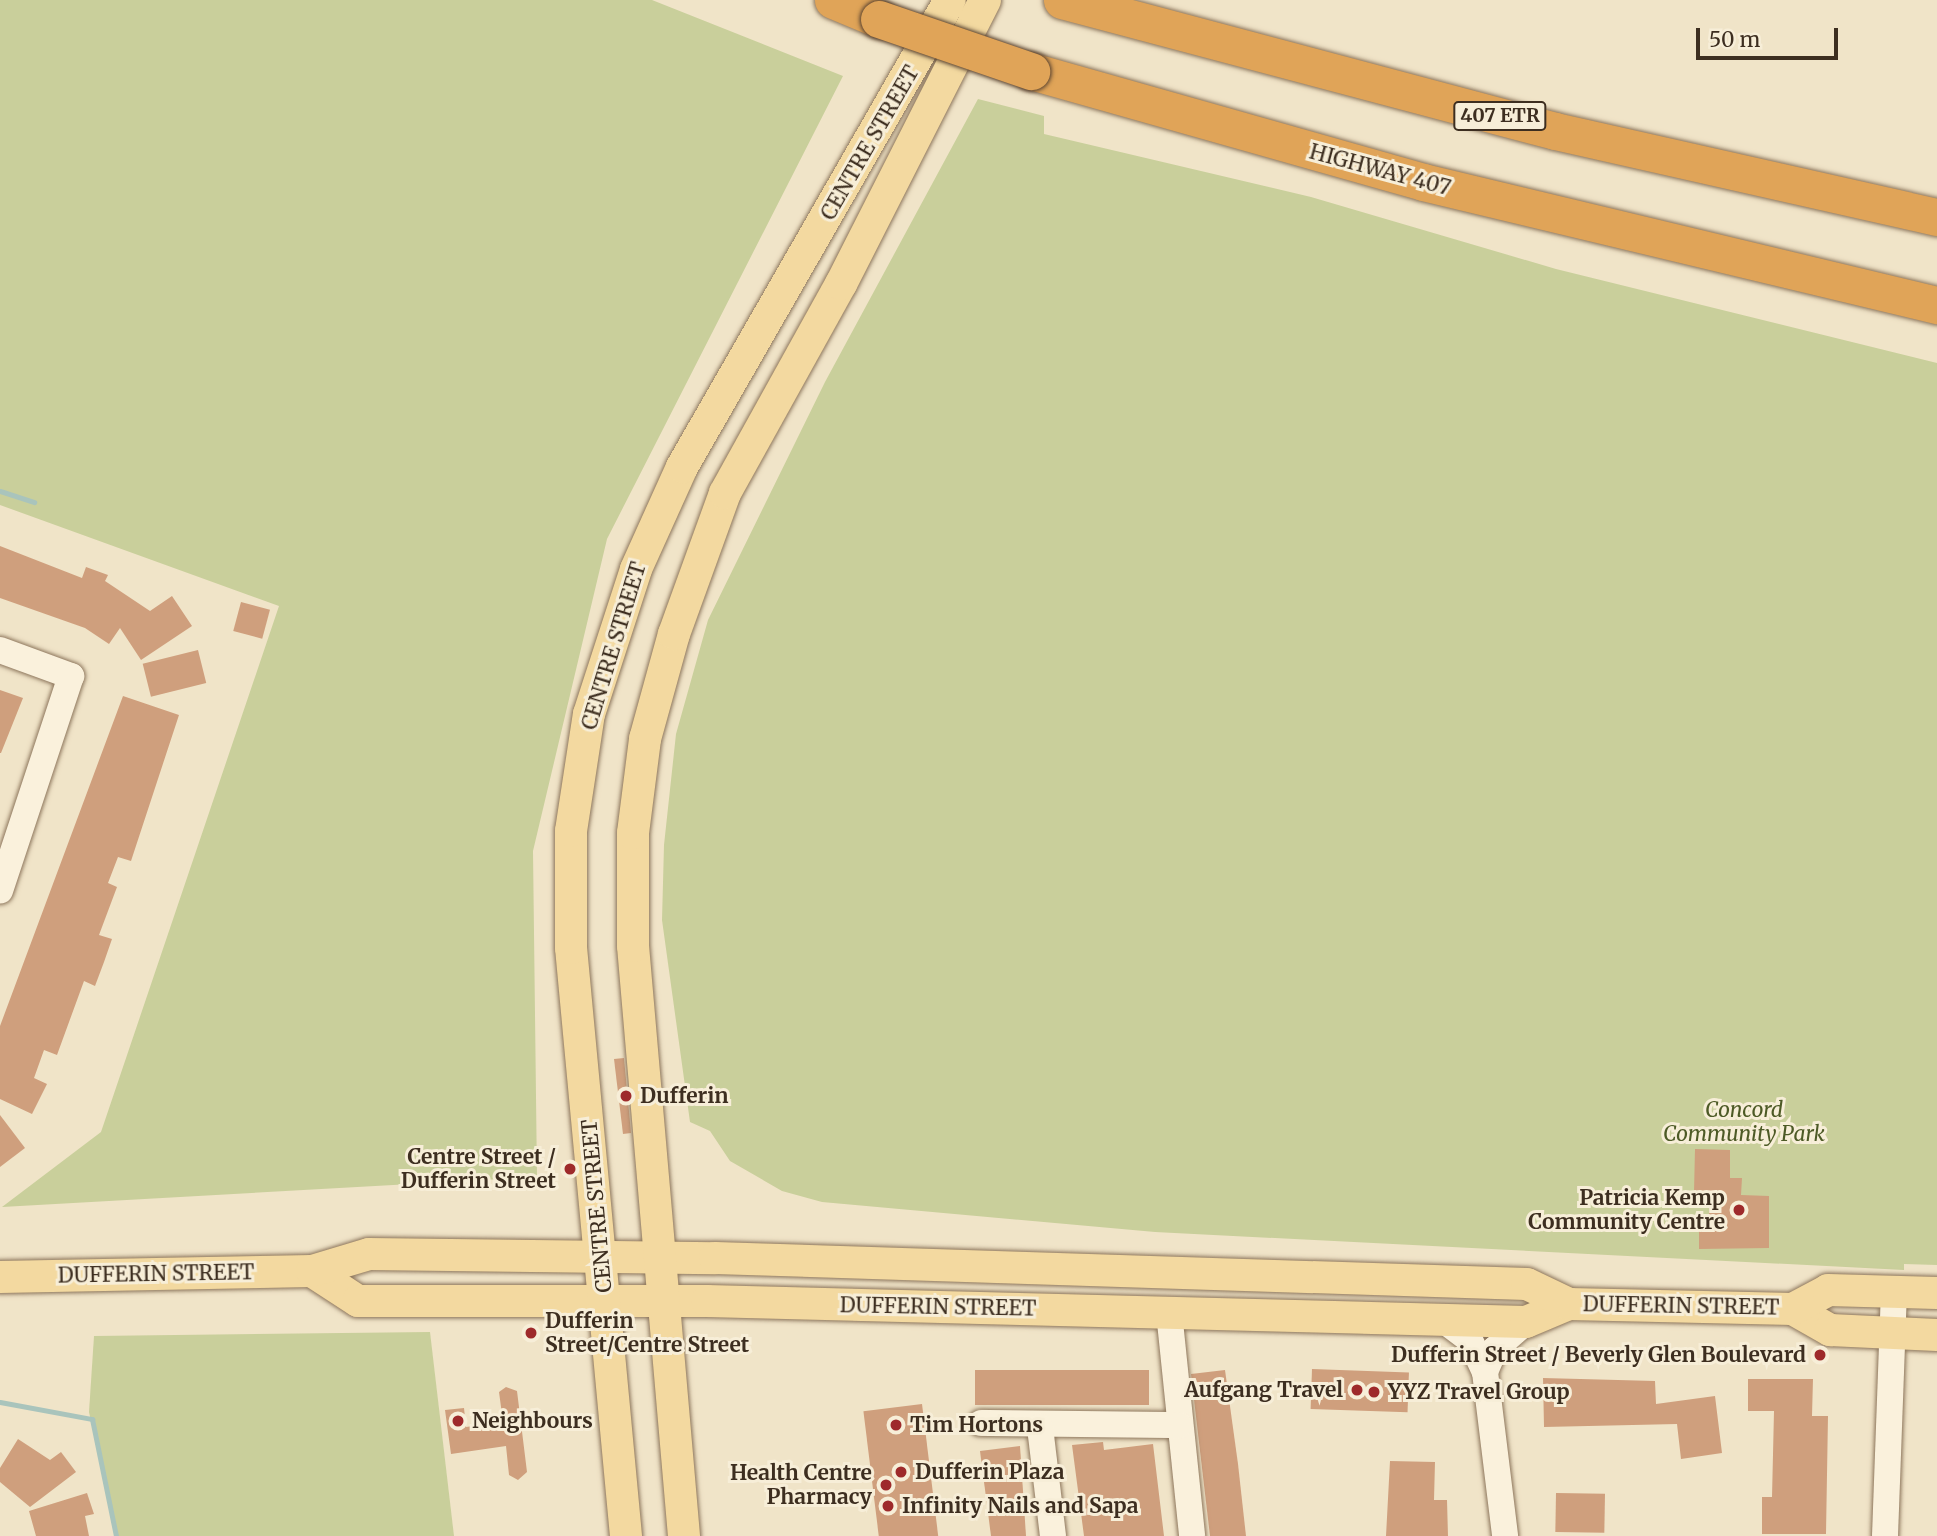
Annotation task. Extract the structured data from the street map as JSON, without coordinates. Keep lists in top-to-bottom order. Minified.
{"streets":{"highway":["407 ETR","HIGHWAY 407"],"main road":["CENTRE STREET","DUFFERIN STREET"]},"crossings":[["CENTRE STREET","DUFFERIN STREET"]],"parks":["Concord Community Park"],"places":["Dufferin","Centre Street / Dufferin Street","Patricia Kemp Community Centre","Dufferin Street/Centre Street","Dufferin Street / Beverly Glen Boulevard","Aufgang Travel","YYZ Travel Group","Neighbours","Tim Hortons","Dufferin Plaza","Health Centre Pharmacy","Infinity Nails and Sapa"],"scale_bar":"50 m"}
